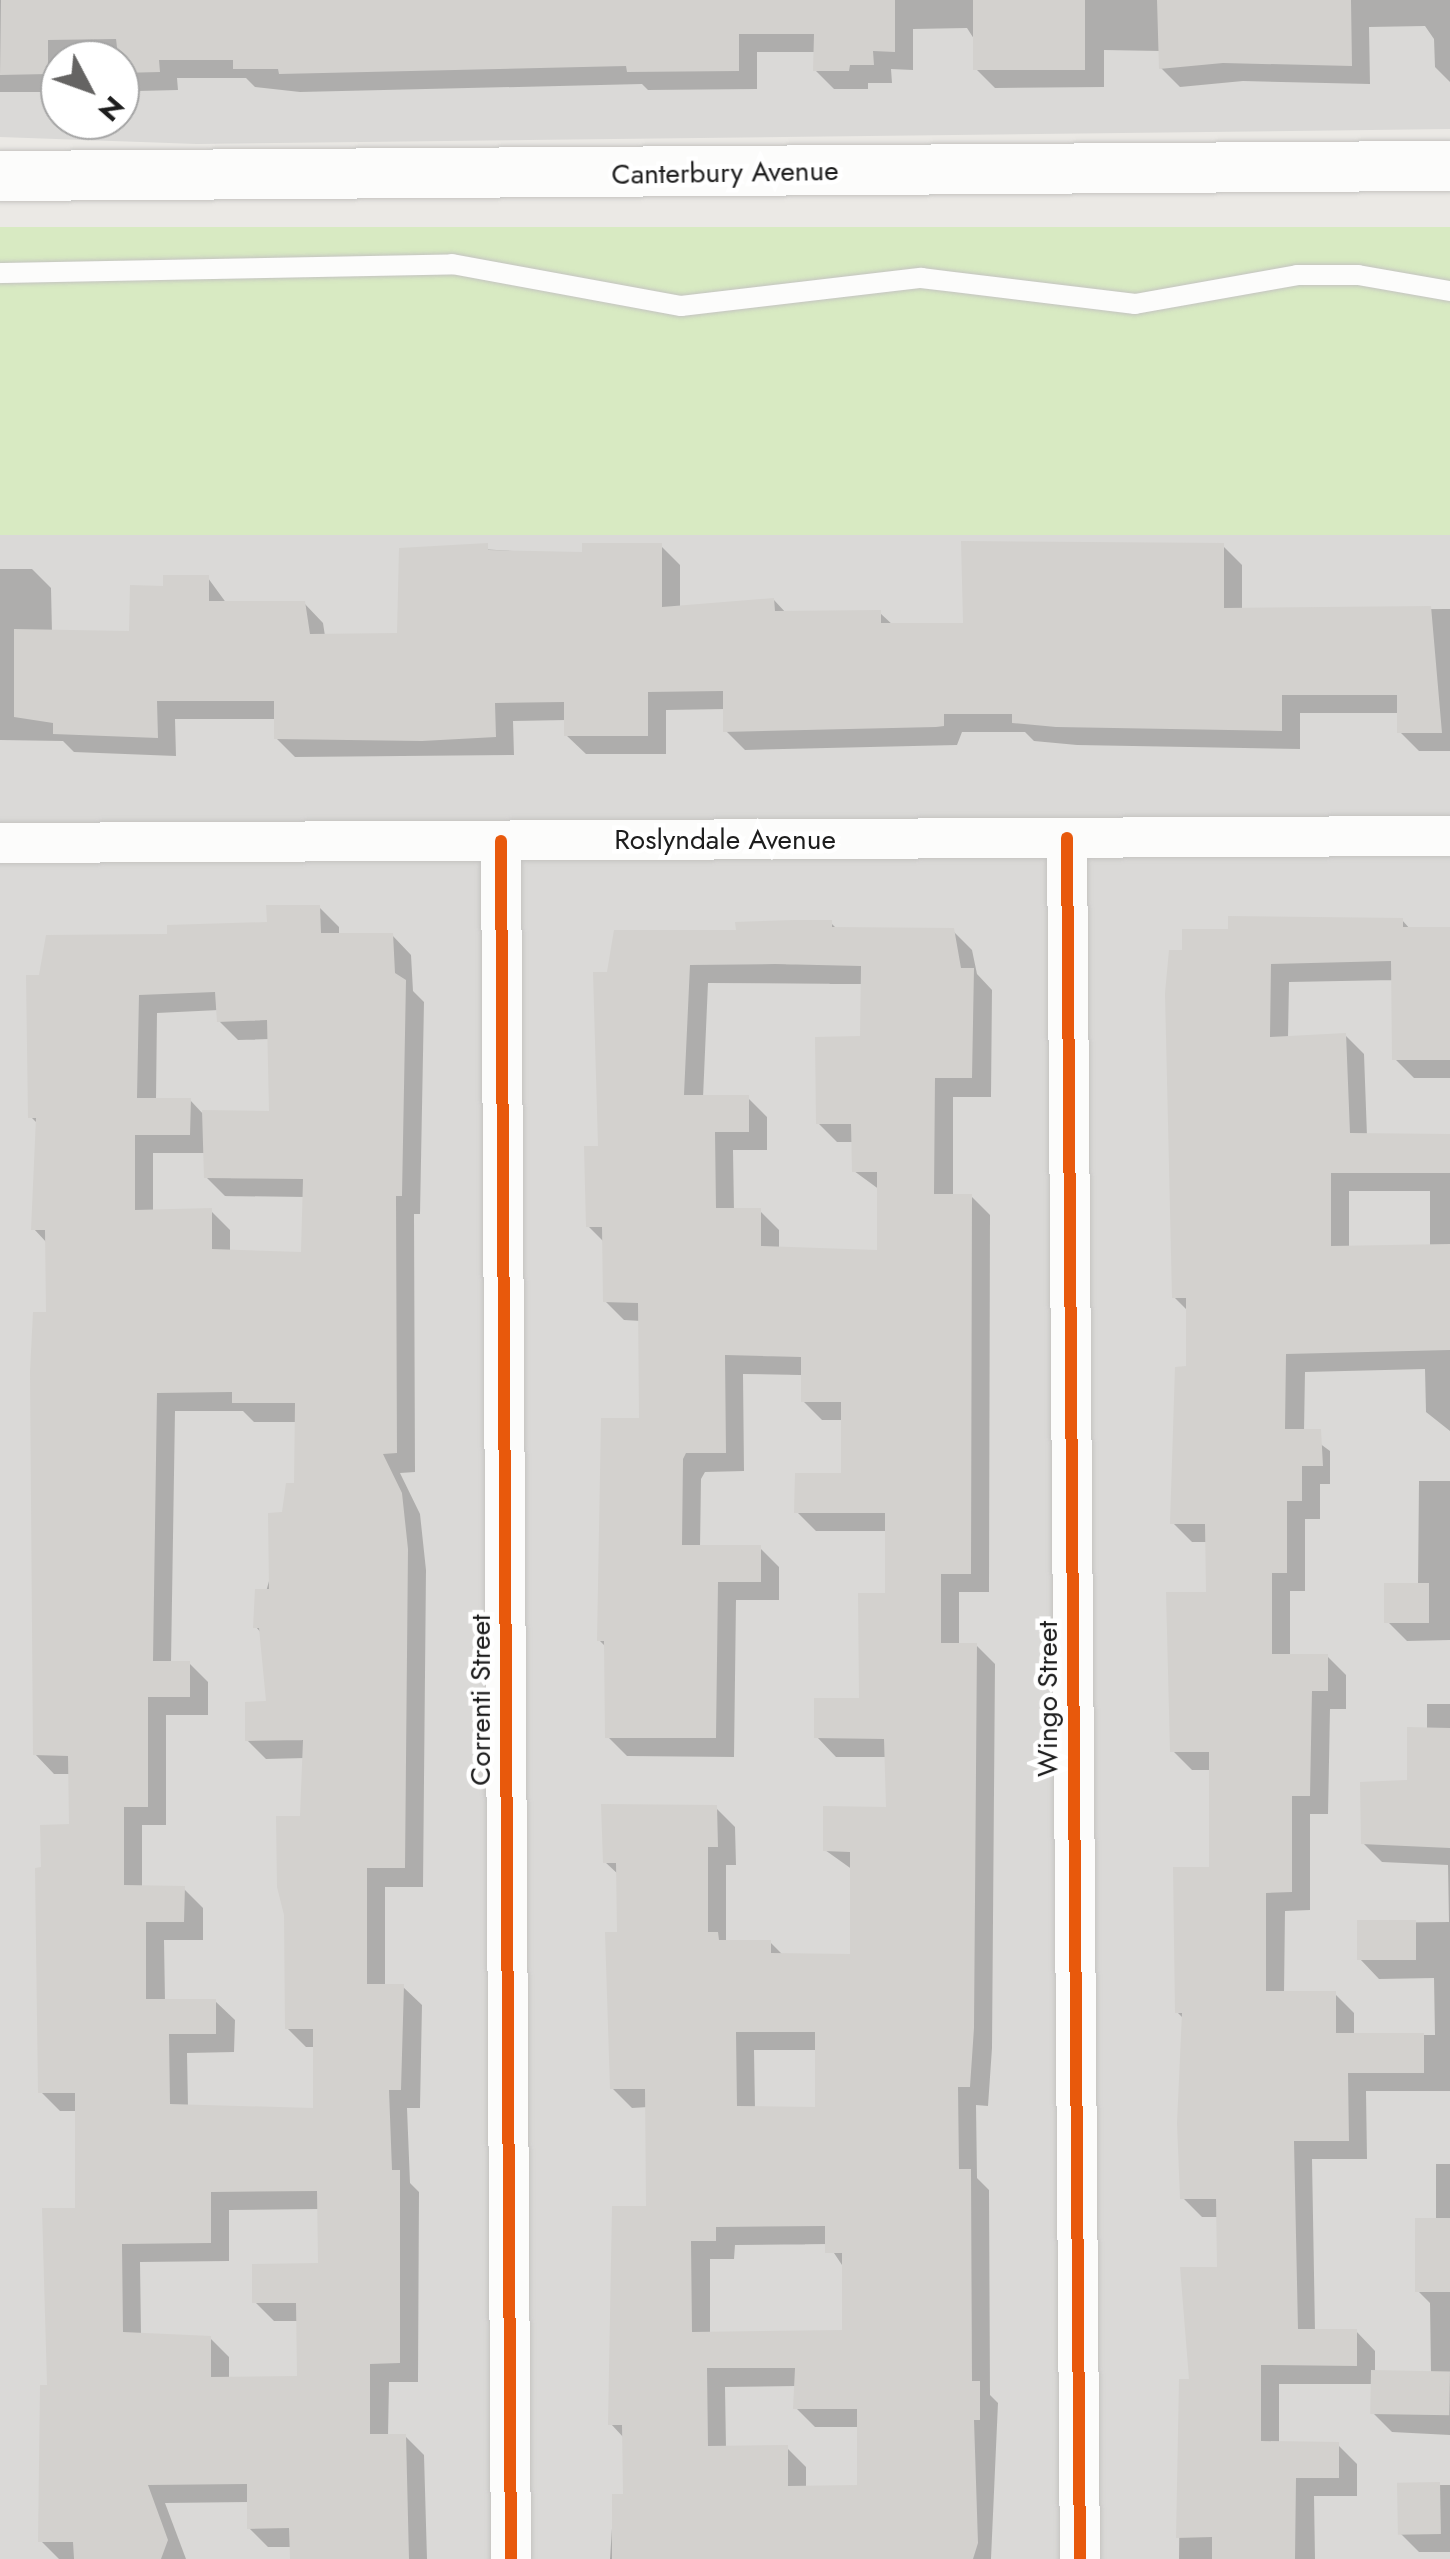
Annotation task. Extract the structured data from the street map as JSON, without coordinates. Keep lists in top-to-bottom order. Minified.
{"streets":{"street":["Canterbury Avenue","Roslyndale Avenue","Wingo Street","Correnti Street"]},"crossings":[["Roslyndale Avenue","Wingo Street"],["Roslyndale Avenue","Correnti Street"]],"north":"bottom right"}
